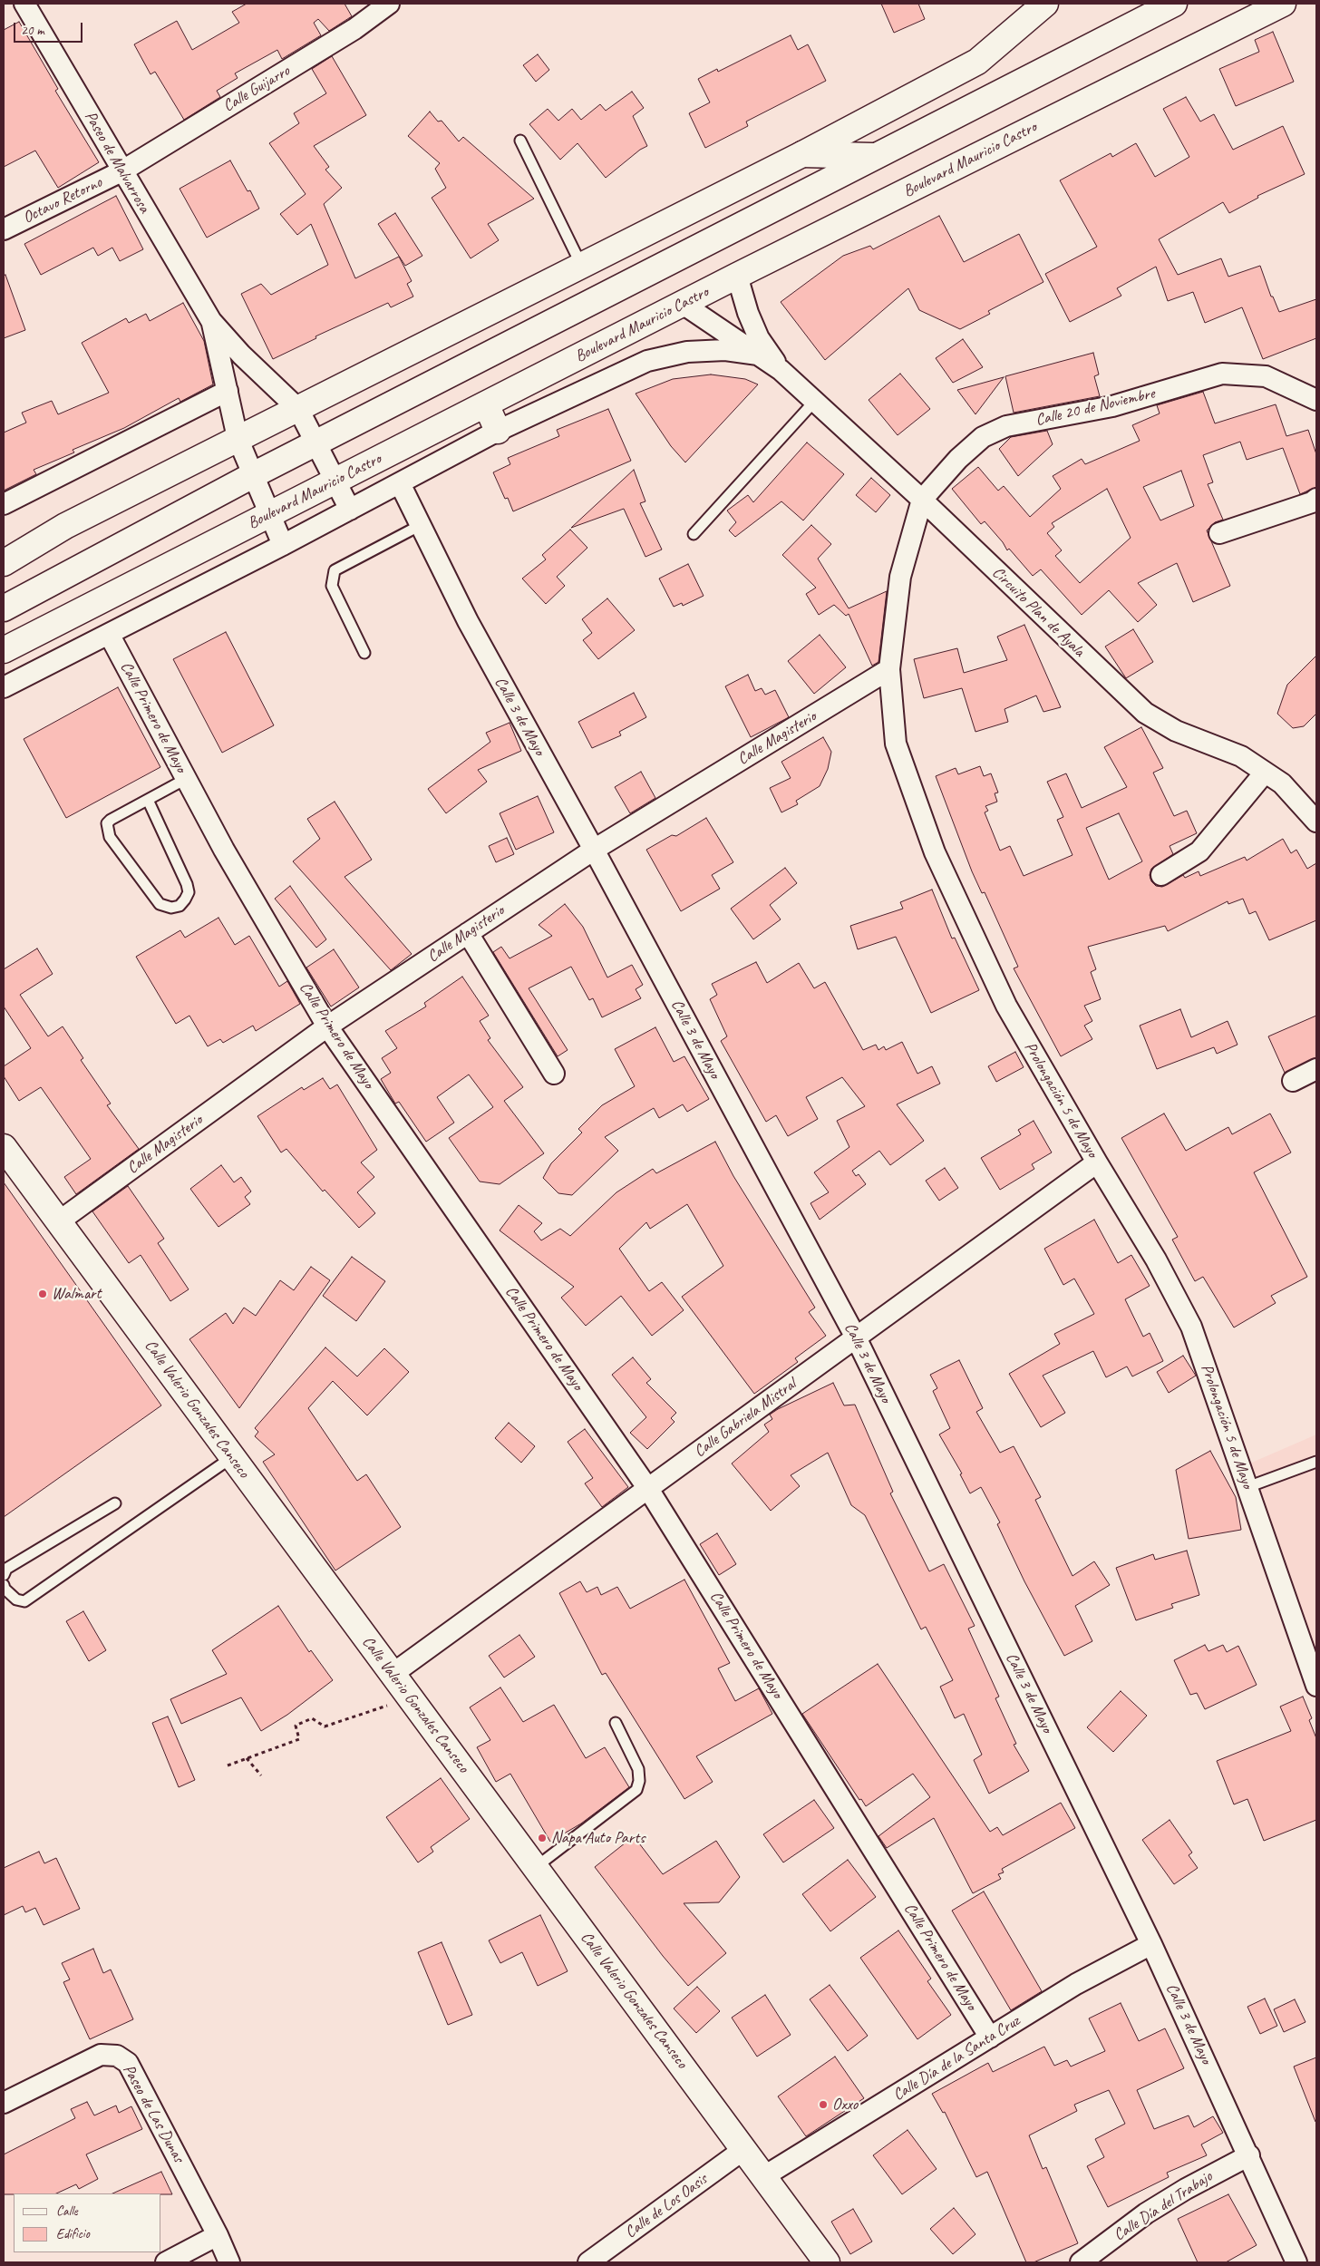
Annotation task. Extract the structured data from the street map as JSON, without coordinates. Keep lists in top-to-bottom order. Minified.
{"streets":{"main road":["Boulevard Mauricio Castro","Calle Valerio Gonzales Canseco"],"street":["Calle Guijarro","Paseo de Malvarrosa","Octavo Retorno","Calle 20 de Noviembre","Circuito Plan de Ayala","Calle 3 de Mayo","Calle Primero de Mayo","Calle Magisterio","Prolongación 5 de Mayo","Calle Gabriela Mistral","Calle Día de la Santa Cruz","Paseo de Las Dunas","Calle de Los Oasis","Calle Día del Trabajo"]},"crossings":[["Calle Guijarro","Paseo de Malvarrosa"],["Calle Guijarro","Octavo Retorno"],["Boulevard Mauricio Castro","Paseo de Malvarrosa"],["Boulevard Mauricio Castro","Circuito Plan de Ayala"],["Paseo de Malvarrosa","Octavo Retorno"],["Calle 20 de Noviembre","Circuito Plan de Ayala"],["Calle 20 de Noviembre","Prolongación 5 de Mayo"],["Circuito Plan de Ayala","Prolongación 5 de Mayo"],["Calle 3 de Mayo","Calle Magisterio"],["Calle 3 de Mayo","Calle Gabriela Mistral"],["Calle 3 de Mayo","Calle Día de la Santa Cruz"],["Calle 3 de Mayo","Calle Día del Trabajo"],["Calle Primero de Mayo","Calle Magisterio"],["Calle Primero de Mayo","Calle Gabriela Mistral"],["Calle Primero de Mayo","Calle Día de la Santa Cruz"],["Calle Magisterio","Prolongación 5 de Mayo"],["Calle Magisterio","Calle Valerio Gonzales Canseco"],["Prolongación 5 de Mayo","Calle Gabriela Mistral"],["Calle Valerio Gonzales Canseco","Calle Gabriela Mistral"],["Calle Valerio Gonzales Canseco","Calle Día de la Santa Cruz"],["Calle Valerio Gonzales Canseco","Calle de Los Oasis"]],"places":["Walmart","Napa Auto Parts","Oxxo"],"legend":["Calle","Edificio"],"scale_bar":"20 m"}
